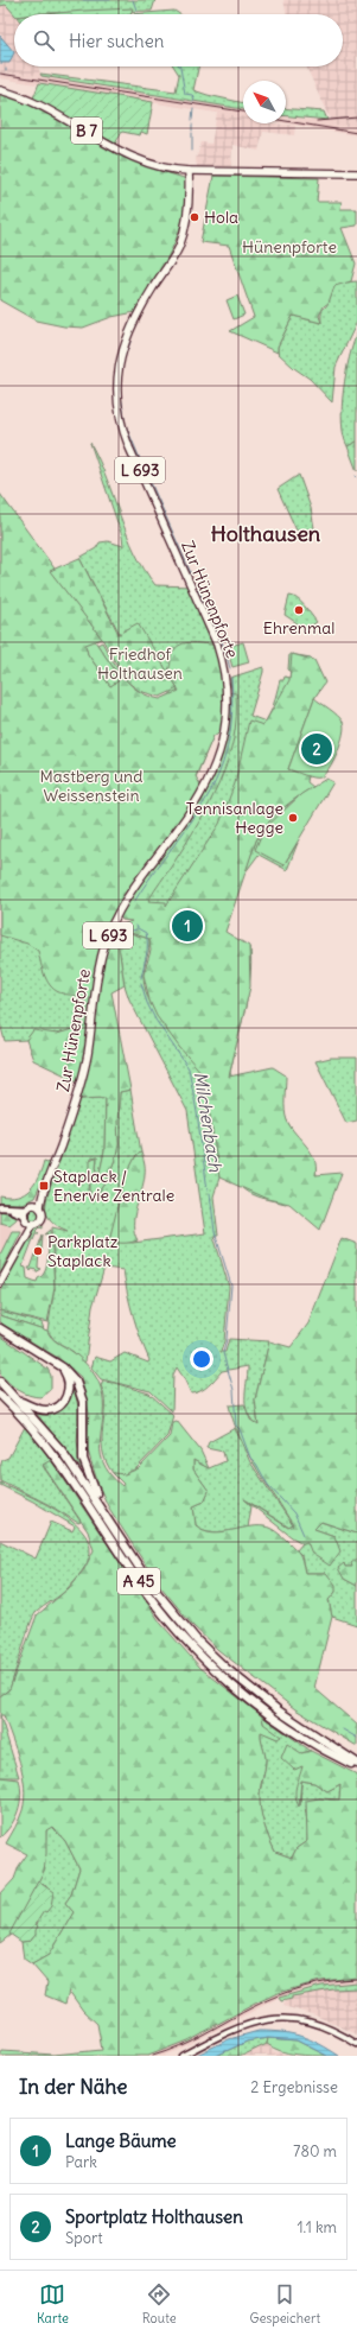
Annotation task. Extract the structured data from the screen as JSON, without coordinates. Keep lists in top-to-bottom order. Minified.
{"streets":{"highway":["A 45"],"main road":["B 7","L 693","Zur Hünenpforte"]},"crossings":[["B 7","Zur Hünenpforte"]],"districts":["Holthausen"],"water":["Milchenbach"],"parks":["Hünenpforte","Friedhof Holthausen","Mastberg und Weissenstein"],"places":{"other":["Hola","Ehrenmal","Tennisanlage Hegge","Parkplatz Staplack"],"transit":["Staplack / Enervie Zentrale"]},"north":"top left","page":{"search":"Hier suchen","pins":["2","1"],"heading":["In der Nähe","2 Ergebnisse"],"list":[{"mark":"1","name":"Lange Bäume","note":"Park","value":"780 m"},{"mark":"2","name":"Sportplatz Holthausen","note":"Sport","value":"1.1 km"}],"nav":["Karte","Route","Gespeichert"]}}
